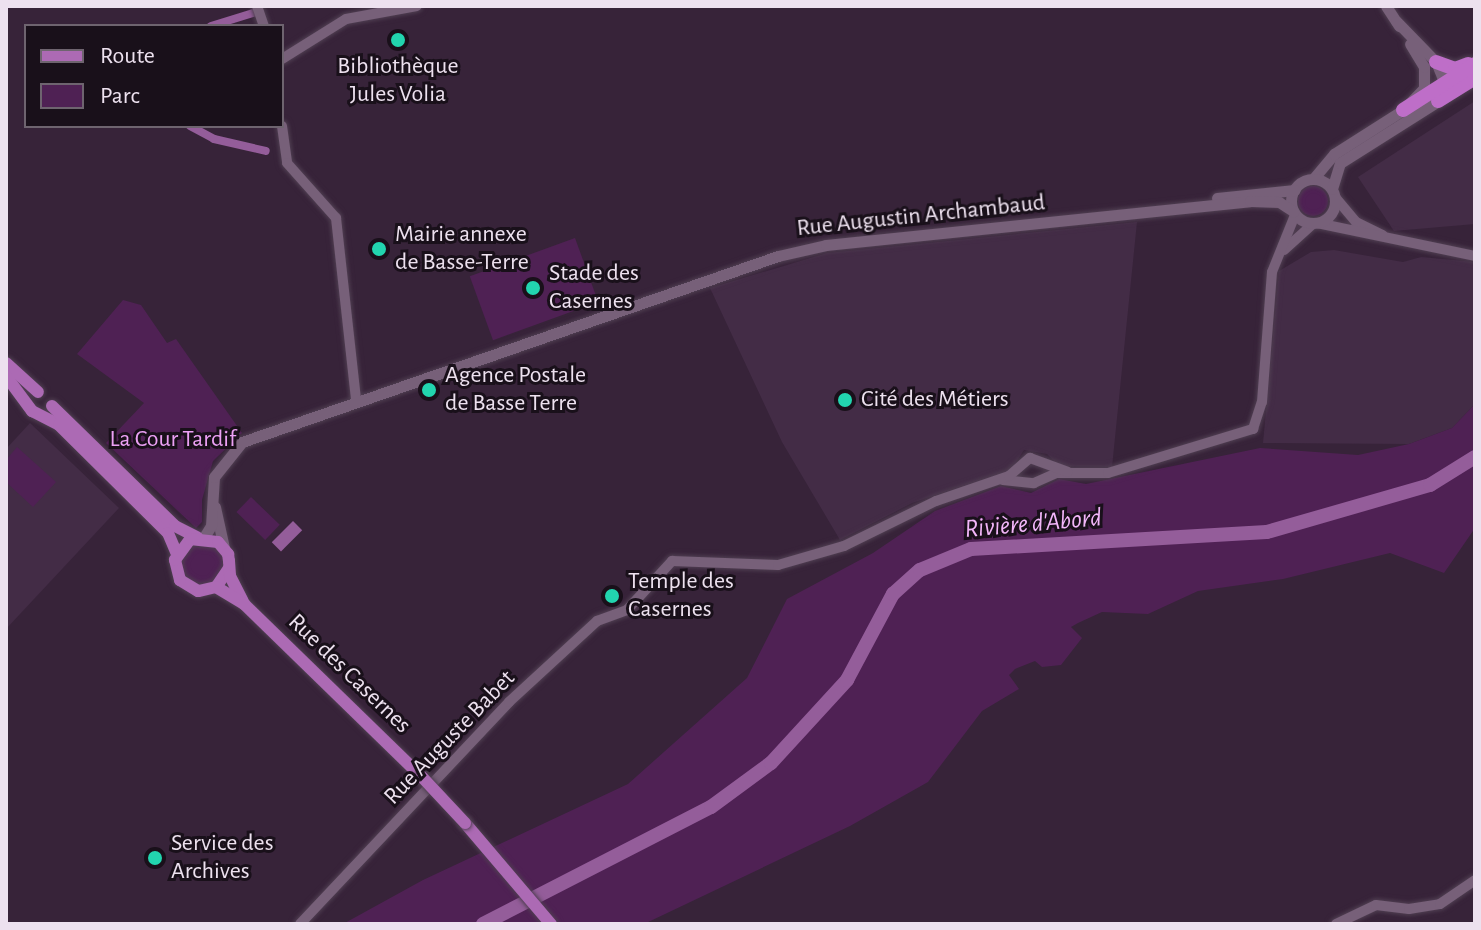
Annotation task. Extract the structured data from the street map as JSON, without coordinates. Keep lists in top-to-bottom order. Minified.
{"streets":{"main road":["Rue Augustin Archambaud","Rue des Casernes"],"street":["Rue Auguste Babet"]},"water":["Rivière d'Abord"],"parks":["La Cour Tardif"],"places":["Bibliothèque Jules Volia","Mairie annexe de Basse-Terre","Stade des Casernes","Agence Postale de Basse Terre","Cité des Métiers","Temple des Casernes","Service des Archives"],"legend":["Route","Parc"]}
